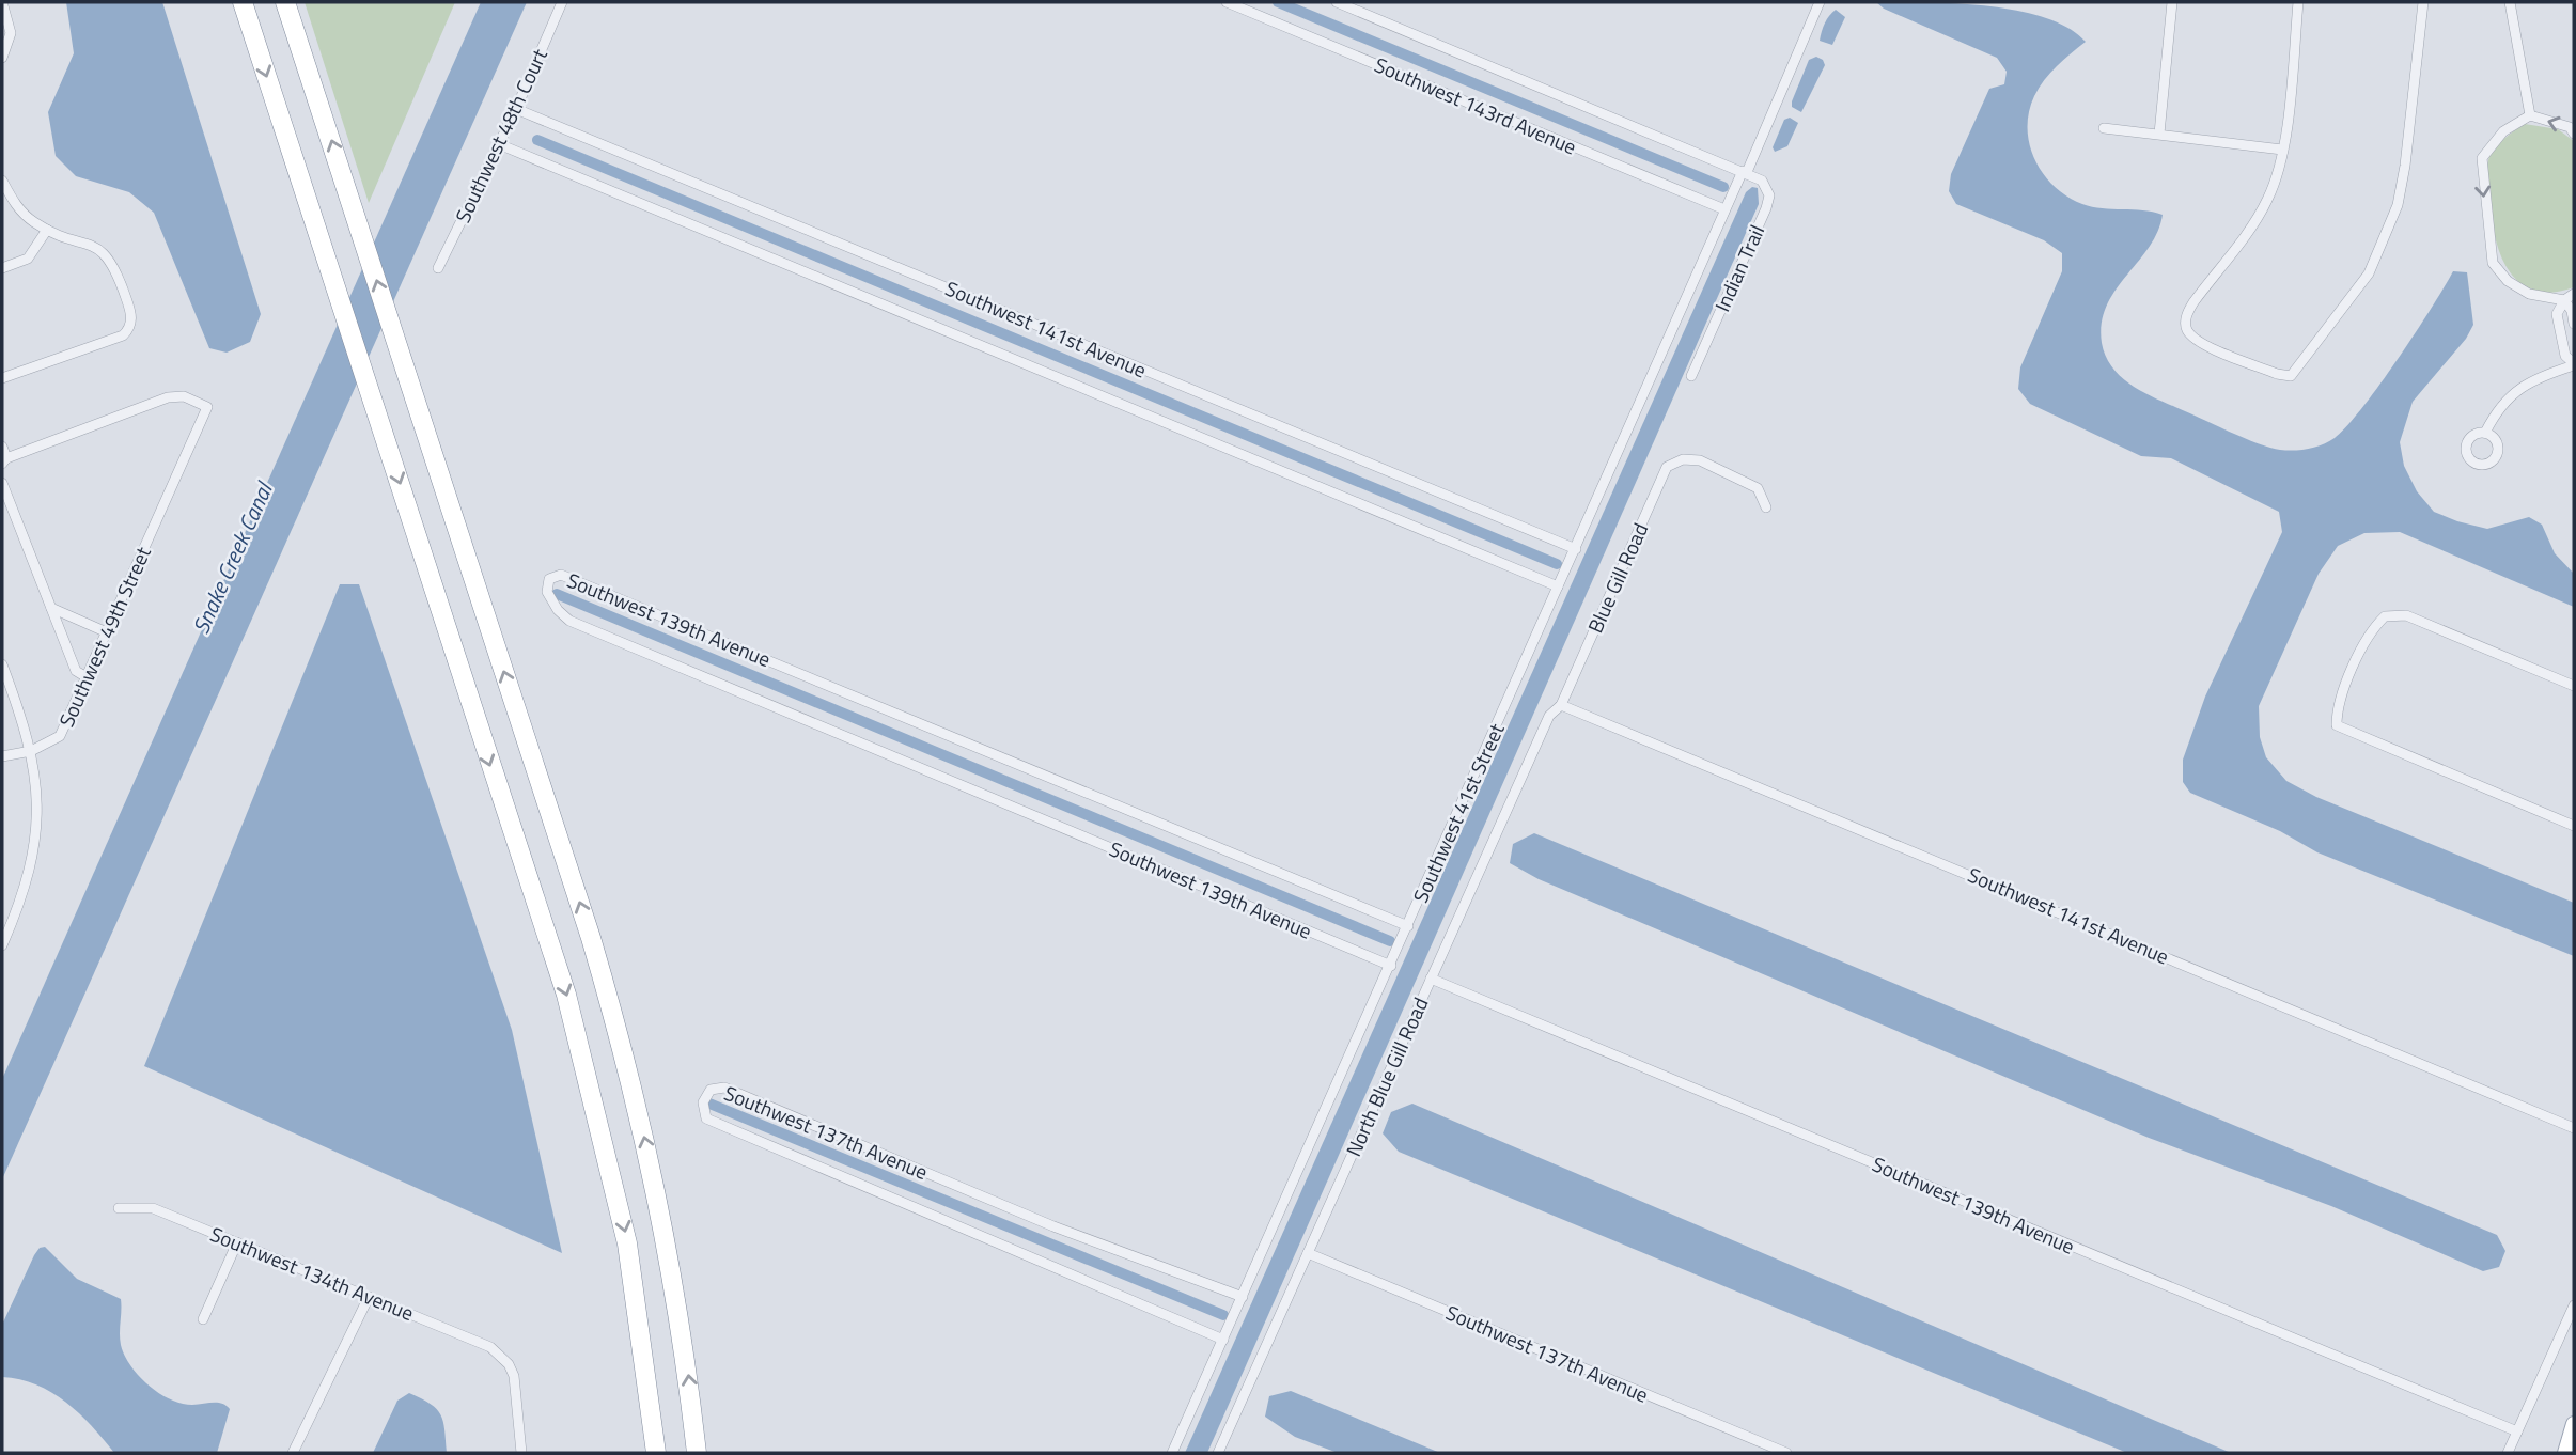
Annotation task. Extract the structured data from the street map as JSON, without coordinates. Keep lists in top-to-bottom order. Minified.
{"streets":{"street":["Southwest 143rd Avenue","Southwest 48th Court","Indian Trail","Southwest 141st Avenue","Blue Gill Road","Southwest 139th Avenue","Southwest 49th Street","Southwest 41st Street","North Blue Gill Road","Southwest 137th Avenue","Southwest 134th Avenue"]},"crossings":[["Southwest 143rd Avenue","Indian Trail"],["Southwest 143rd Avenue","Southwest 41st Street"],["Southwest 48th Court","Southwest 141st Avenue"],["Indian Trail","Southwest 41st Street"],["Southwest 141st Avenue","Blue Gill Road"],["Southwest 141st Avenue","Southwest 41st Street"],["Southwest 141st Avenue","North Blue Gill Road"],["Blue Gill Road","North Blue Gill Road"],["Southwest 139th Avenue","Southwest 41st Street"],["Southwest 139th Avenue","North Blue Gill Road"],["Southwest 41st Street","Southwest 137th Avenue"],["North Blue Gill Road","Southwest 137th Avenue"]],"water":["Snake Creek Canal"]}
